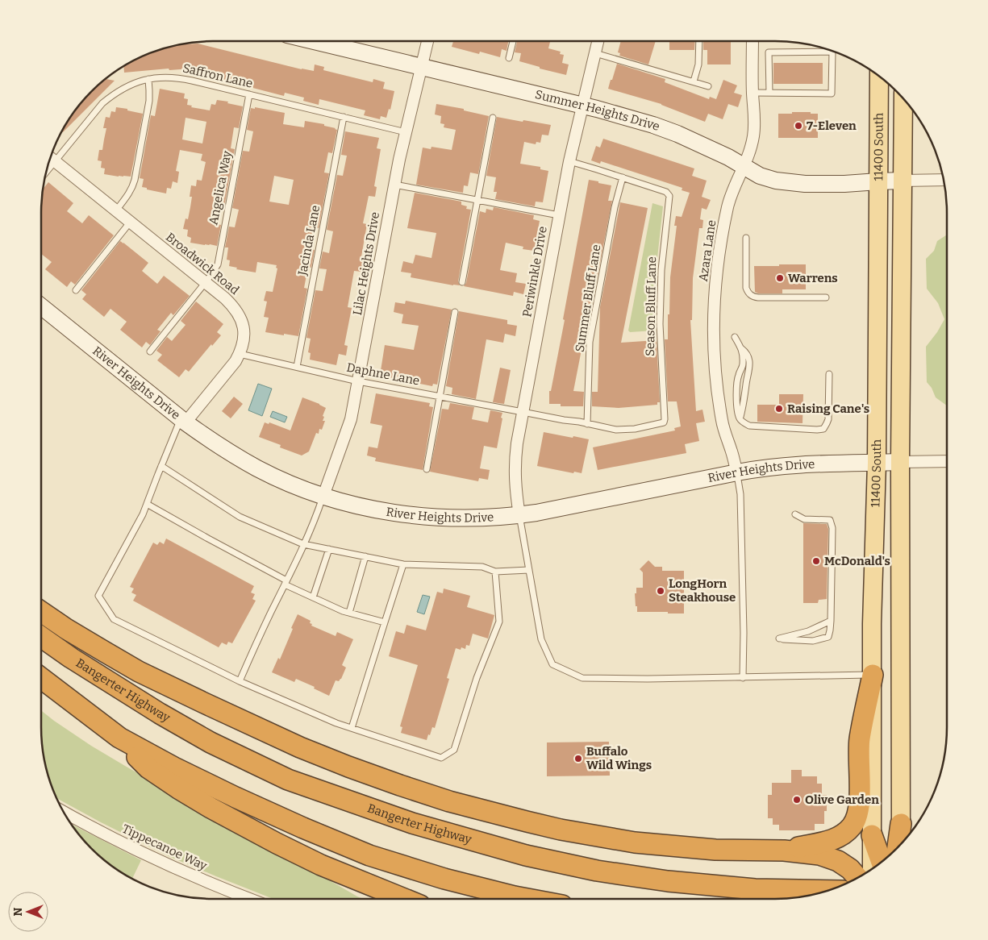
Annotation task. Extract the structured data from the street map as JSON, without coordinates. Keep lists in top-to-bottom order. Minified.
{"streets":{"highway":["Bangerter Highway"],"main road":["11400 South"],"street":["Summer Heights Drive","Azara Lane","Broadwick Road","Lilac Heights Drive","Periwinkle Drive","River Heights Drive","Tippecanoe Way"],"lane":["Saffron Lane","Angelica Way","Jacinda Lane","Summer Bluff Lane","Season Bluff Lane","Daphne Lane"]},"crossings":[["Saffron Lane","Angelica Way"],["Saffron Lane","Jacinda Lane"],["Saffron Lane","Lilac Heights Drive"],["Summer Heights Drive","11400 South"],["Summer Heights Drive","Azara Lane"],["Summer Heights Drive","Lilac Heights Drive"],["Summer Heights Drive","Periwinkle Drive"],["11400 South","River Heights Drive"],["Angelica Way","Broadwick Road"],["Jacinda Lane","Daphne Lane"],["Azara Lane","River Heights Drive"],["Broadwick Road","Daphne Lane"],["Broadwick Road","River Heights Drive"],["Lilac Heights Drive","Daphne Lane"],["Lilac Heights Drive","River Heights Drive"],["Periwinkle Drive","Daphne Lane"],["Periwinkle Drive","River Heights Drive"],["Summer Bluff Lane","Season Bluff Lane"],["Summer Bluff Lane","Daphne Lane"],["Season Bluff Lane","Daphne Lane"]],"places":["7-Eleven","Warrens","Raising Cane's","McDonald's","LongHorn Steakhouse","Buffalo Wild Wings","Olive Garden"],"north":"left"}
